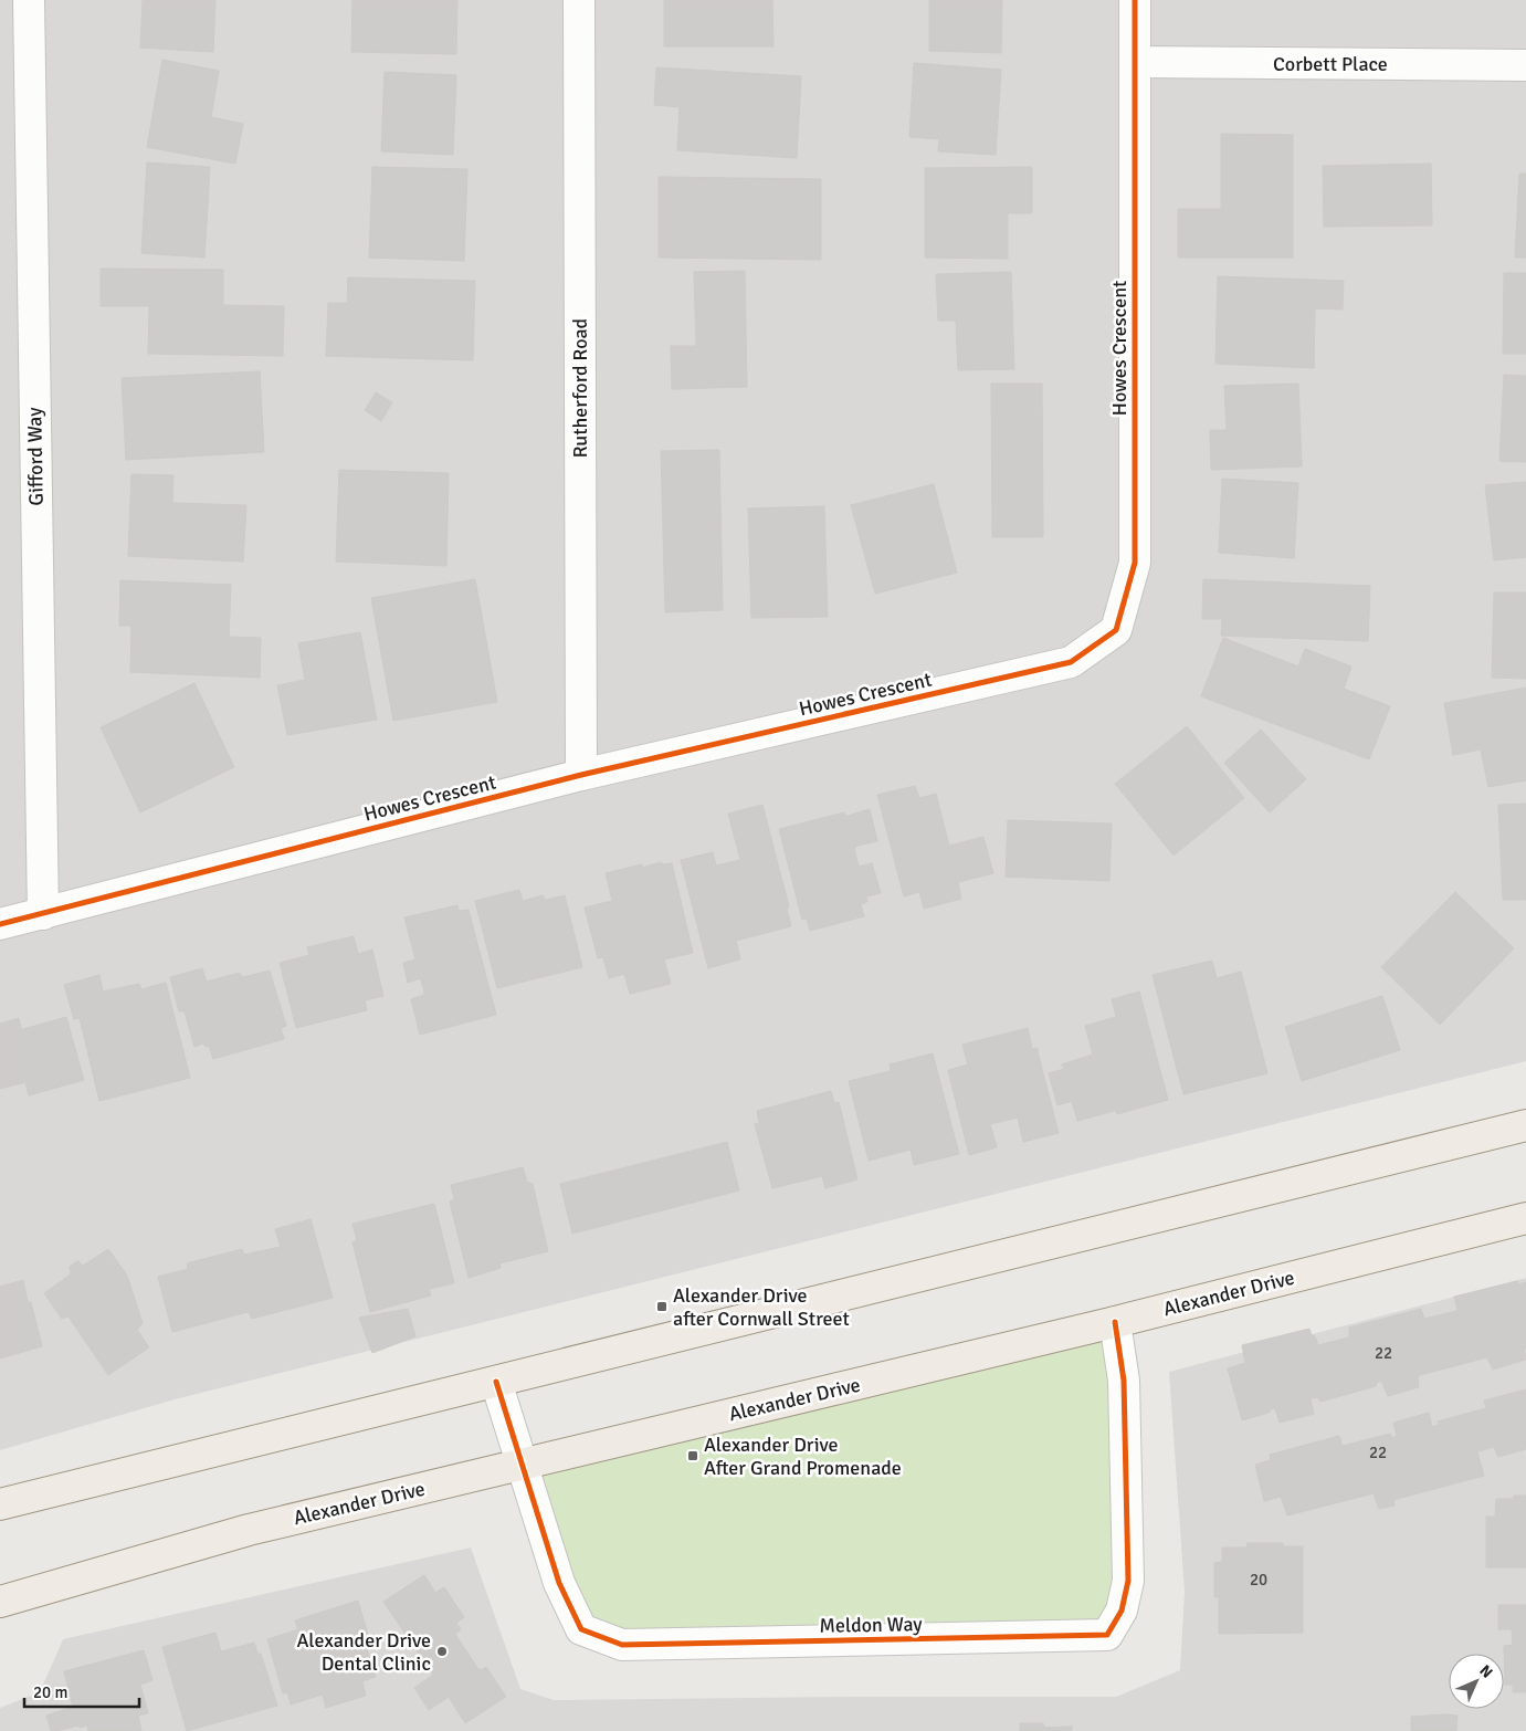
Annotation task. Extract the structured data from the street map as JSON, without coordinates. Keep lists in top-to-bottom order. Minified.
{"streets":{"main road":["Alexander Drive"],"street":["Corbett Place","Howes Crescent","Rutherford Road","Gifford Way","Meldon Way"]},"crossings":[["Corbett Place","Howes Crescent"],["Howes Crescent","Rutherford Road"],["Howes Crescent","Gifford Way"],["Alexander Drive","Meldon Way"]],"places":{"transit":["Alexander Drive after Cornwall Street","Alexander Drive After Grand Promenade"],"other":["Alexander Drive Dental Clinic"]},"house_numbers":["22","22","20"],"scale_bar":"20 m","north":"top right"}
